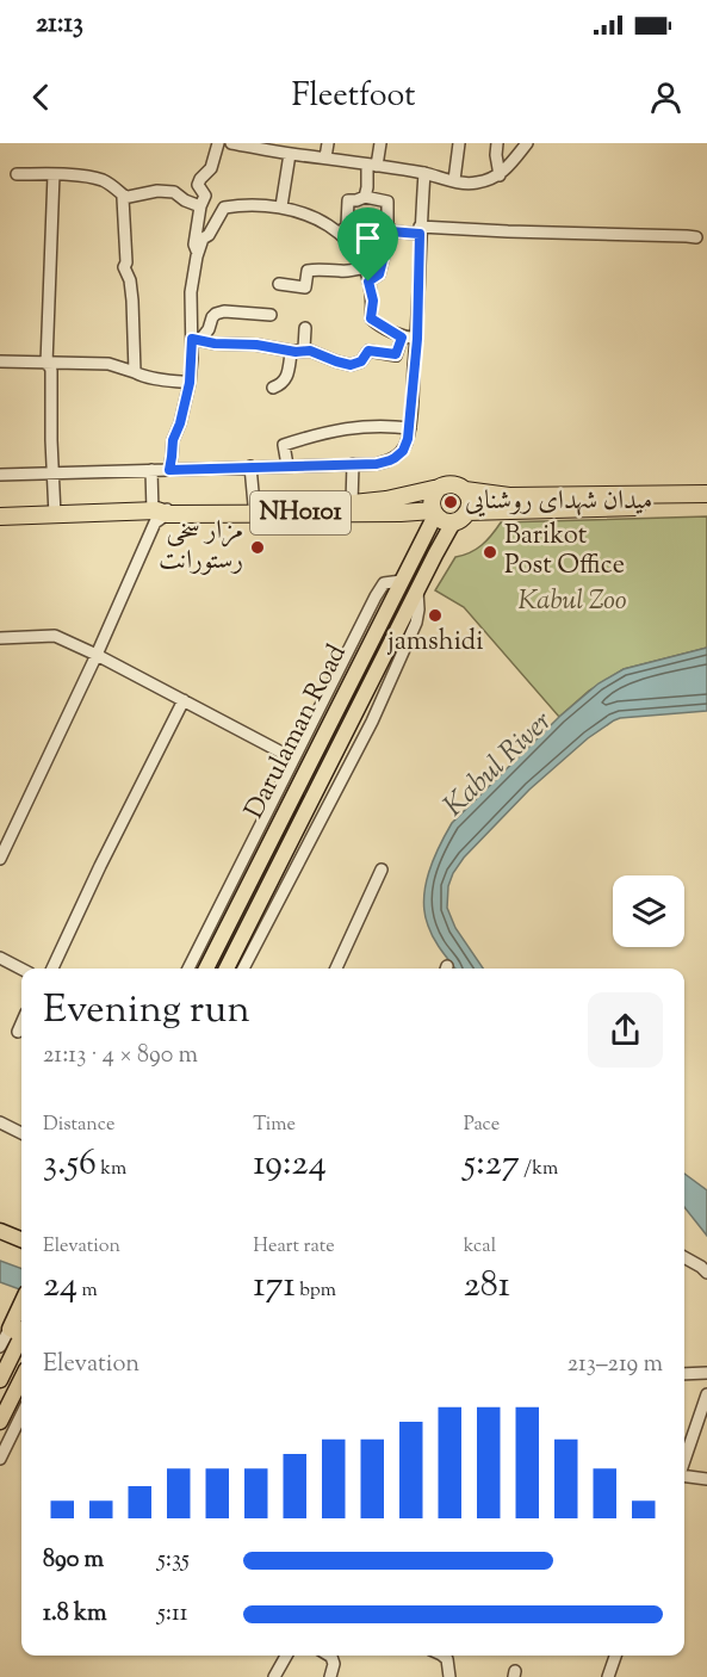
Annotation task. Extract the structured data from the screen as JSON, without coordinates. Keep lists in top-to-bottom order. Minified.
{"streets":{"highway":["NH0101"],"main road":["Darulaman Road"]},"crossings":[["NH0101","Darulaman Road"]],"water":["Kabul River"],"parks":["Kabul Zoo"],"places":["میدان شهدای روشنایی","مزار سخی رستورانت","Barikot Post Office","jamshidi"],"page":{"status":"21:13","header":"Fleetfoot","heading":["Evening run","21:13 · 4 × 890 m"],"stats":[["Distance","3.56 km"],["Time","19:24"],["Pace","5:27 /km"],["Elevation","24 m"],["Heart rate","171 bpm"],["kcal","281"]],"chart":["Elevation","213–219 m"],"list":[{"name":"890 m","note":"5:35"},{"name":"1.8 km","note":"5:11"}]}}
